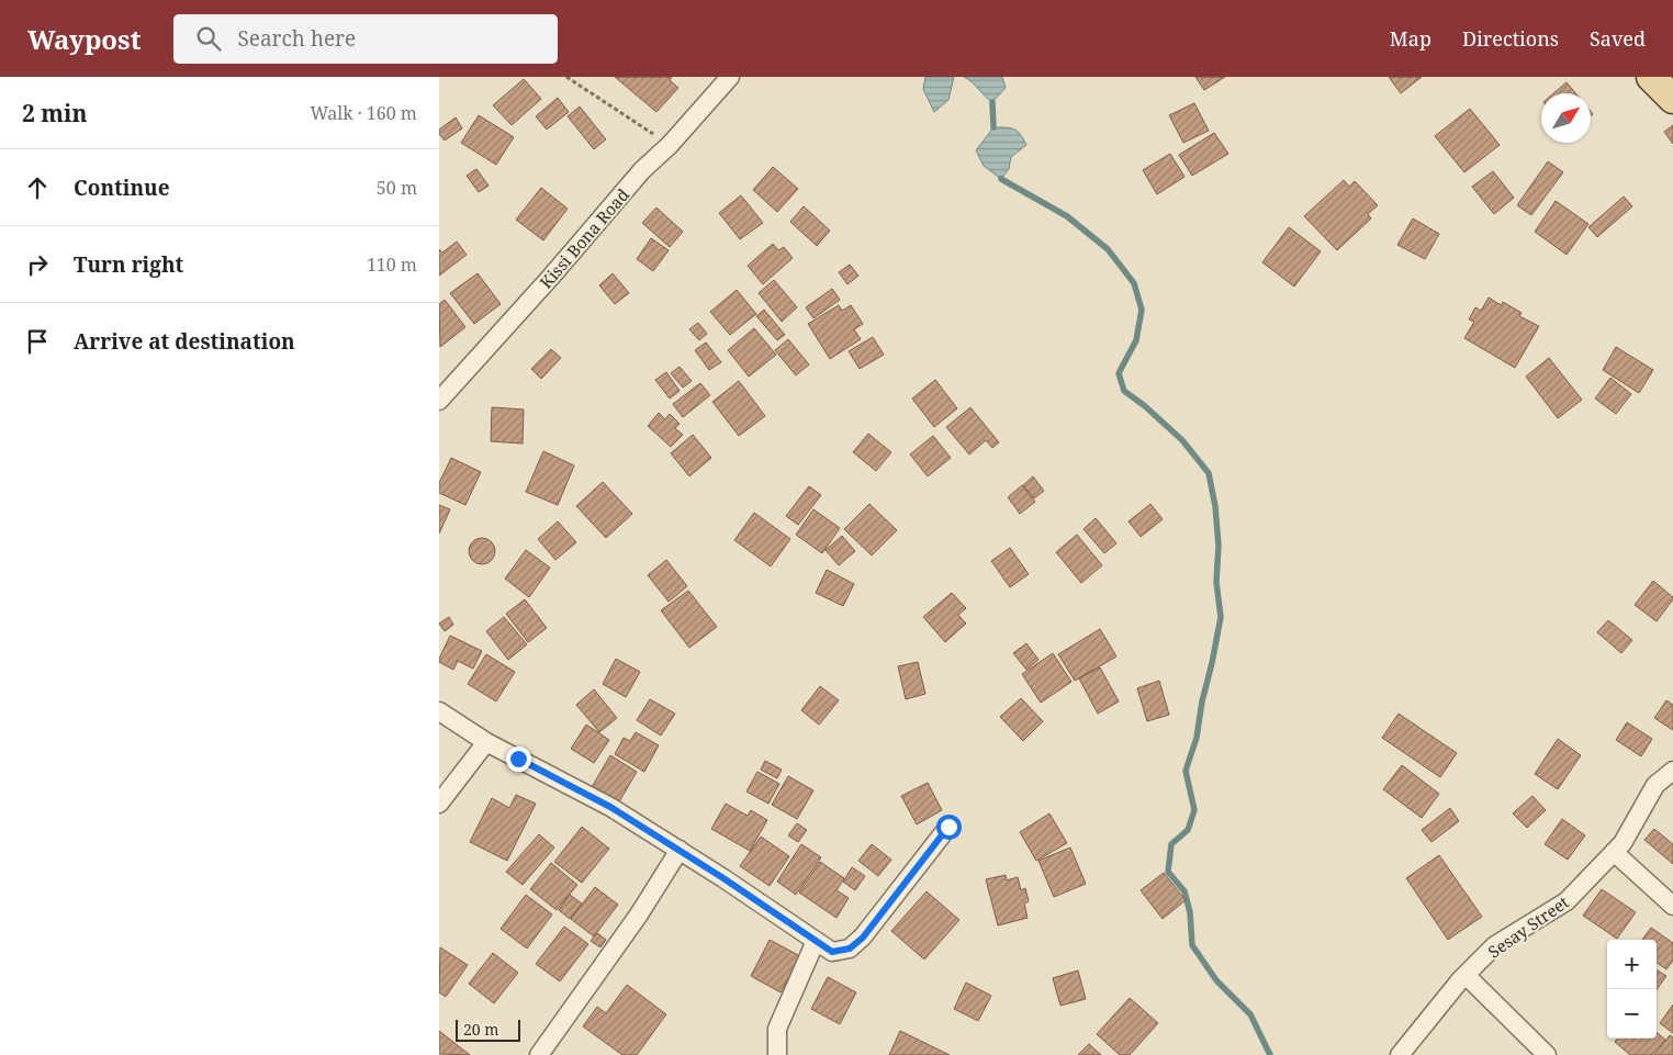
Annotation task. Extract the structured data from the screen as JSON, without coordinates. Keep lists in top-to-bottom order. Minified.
{"streets":{"street":["Kissi Bona Road","Sesay Street"]},"scale_bar":"20 m","north":"top right","page":{"header":"Waypost","search":"Search here","nav":["Map","Directions","Saved"],"heading":["2 min","Walk · 160 m"],"list":[["Continue","50 m"],["Turn right","110 m"],"Arrive at destination"],"map_buttons":["+","−"],"scale":"20 m"}}
